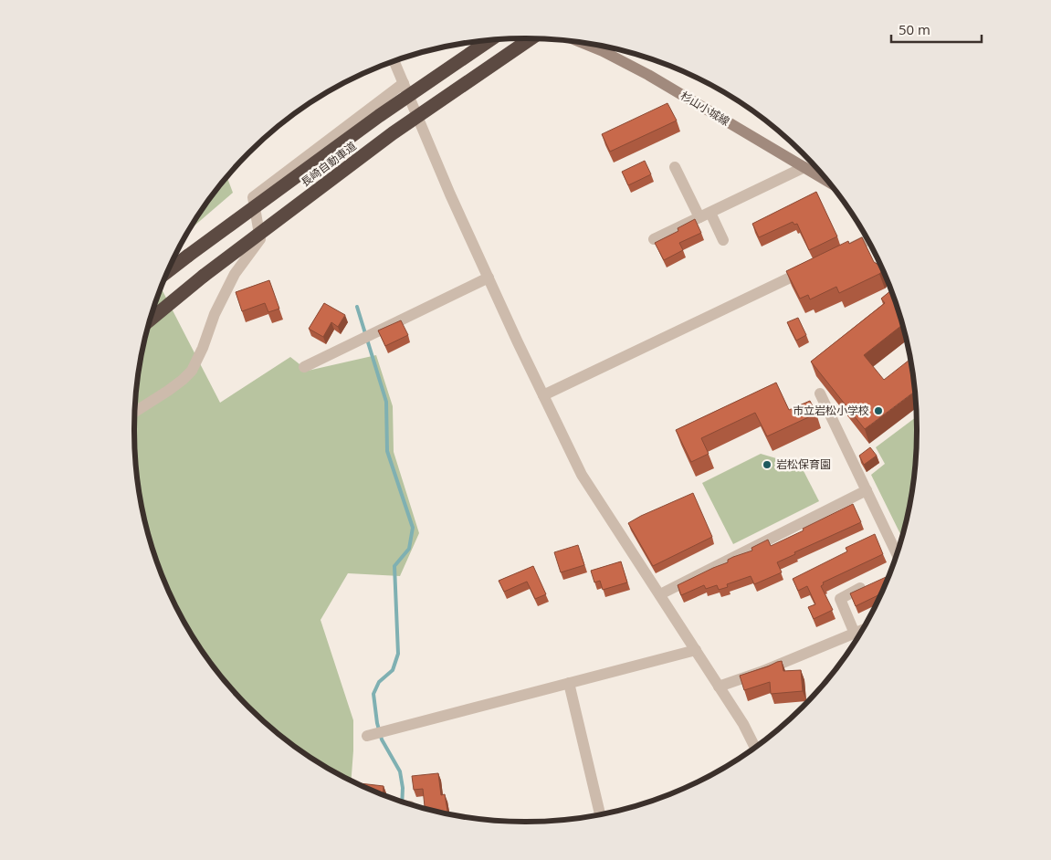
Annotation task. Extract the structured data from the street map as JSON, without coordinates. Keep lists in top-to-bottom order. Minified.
{"streets":{"highway":["長崎自動車道"],"main road":["杉山小城線"]},"places":["市立岩松小学校","岩松保育園"],"scale_bar":"50 m"}
